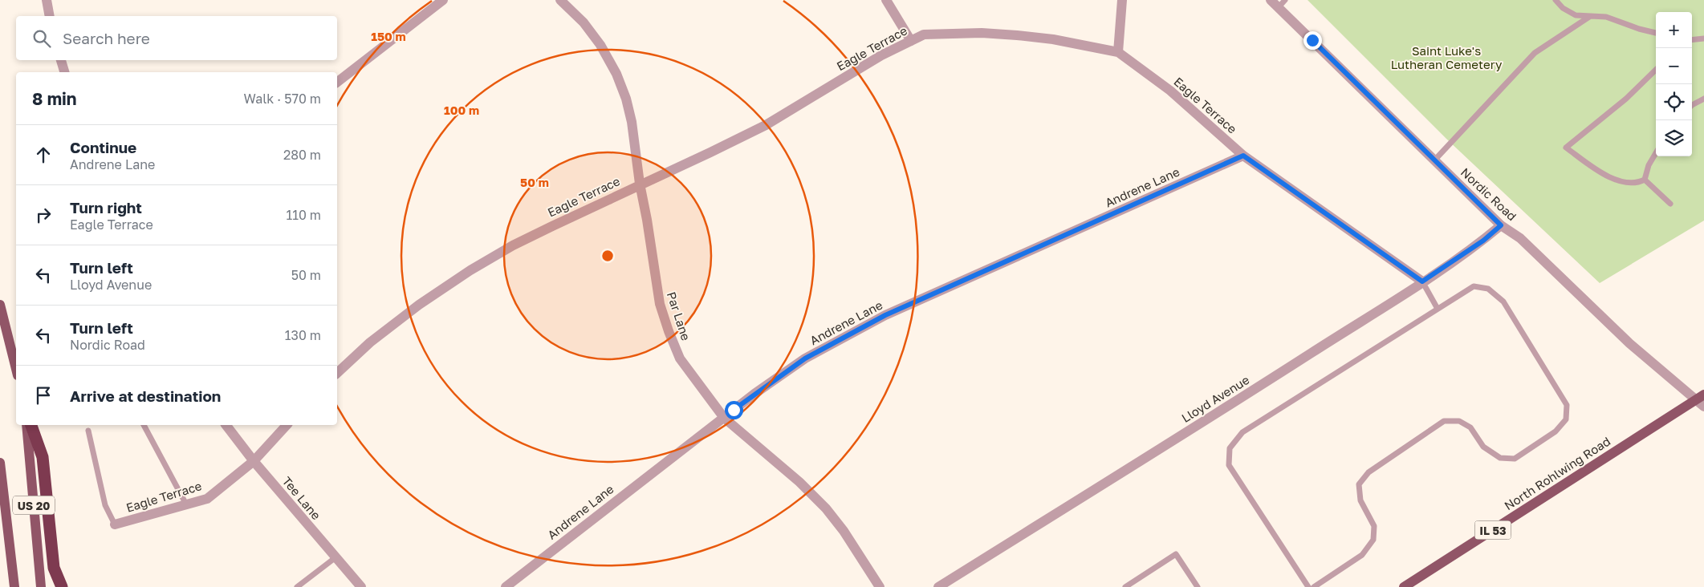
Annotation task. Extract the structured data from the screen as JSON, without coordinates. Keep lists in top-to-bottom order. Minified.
{"streets":{"main road":["North Rohlwing Road","US 20","IL 53"],"street":["Eagle Terrace","Andrene Lane","Nordic Road","Par Lane","Lloyd Avenue","Tee Lane"]},"crossings":[["Eagle Terrace","Andrene Lane"],["Eagle Terrace","Par Lane"],["Eagle Terrace","Lloyd Avenue"],["Eagle Terrace","Tee Lane"],["Andrene Lane","Par Lane"],["Nordic Road","Lloyd Avenue"],["Nordic Road","North Rohlwing Road"]],"parks":["Saint Luke's Lutheran Cemetery"],"page":{"map_buttons":["+","−"],"search":"Search here","heading":["8 min","Walk · 570 m"],"list":[["Continue","Andrene Lane","280 m"],["Turn right","Eagle Terrace","110 m"],["Turn left","Lloyd Avenue","50 m"],["Turn left","Nordic Road","130 m"],"Arrive at destination"]},"rings":["150 m","100 m","50 m"]}
